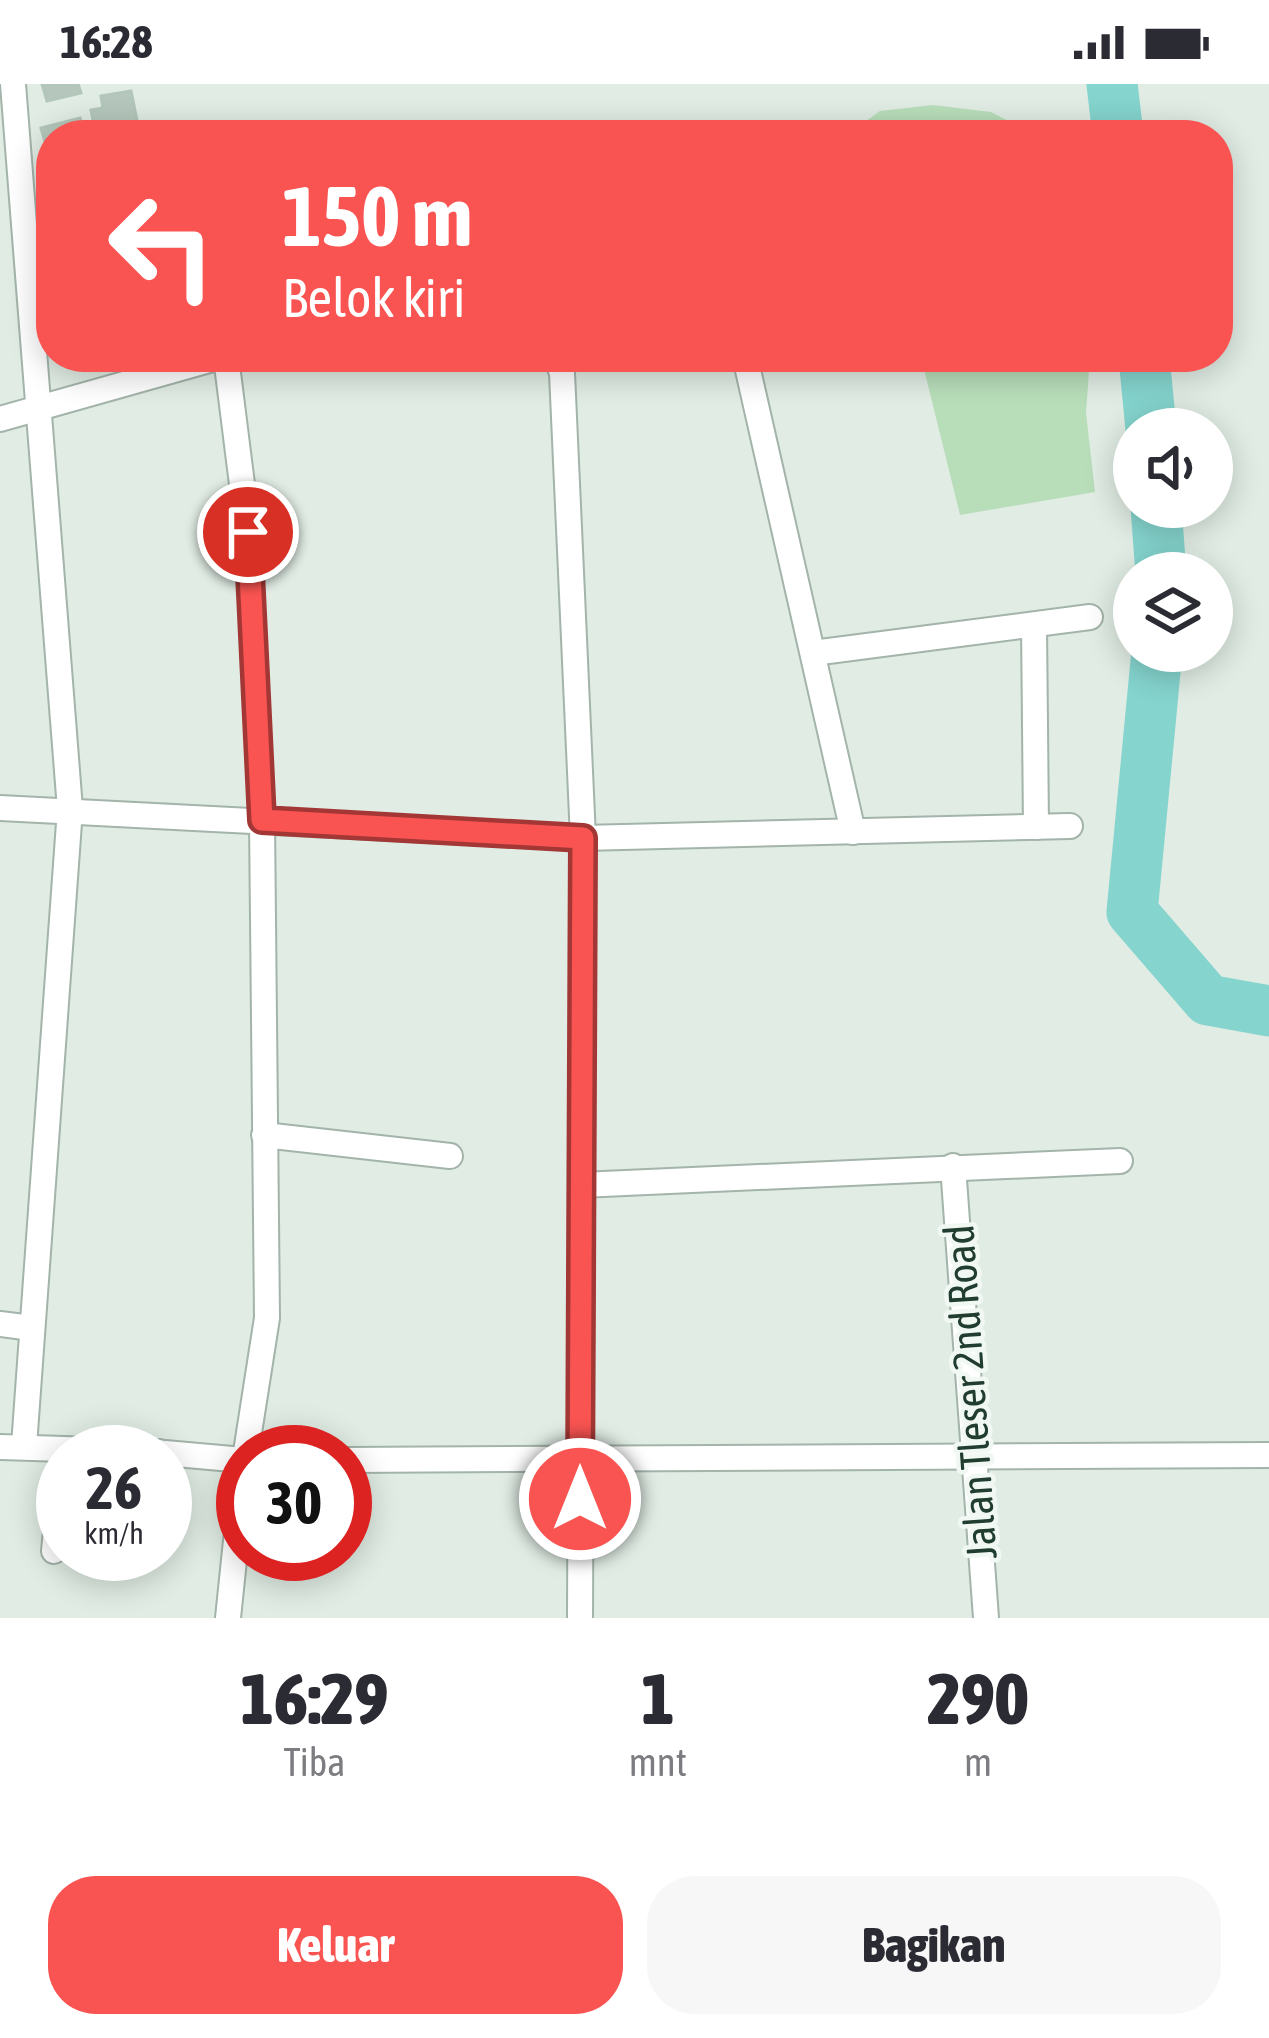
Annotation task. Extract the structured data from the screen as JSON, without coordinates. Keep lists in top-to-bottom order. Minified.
{"streets":{"street":["Jalan Tleser 2nd Road"]},"page":{"status":"16:28","turn":["150 m","Belok kiri"],"speed":"26 km/h","limit":"30","eta":["16:29","Tiba","1","mnt","290","m"],"buttons":["Keluar","Bagikan"]}}
